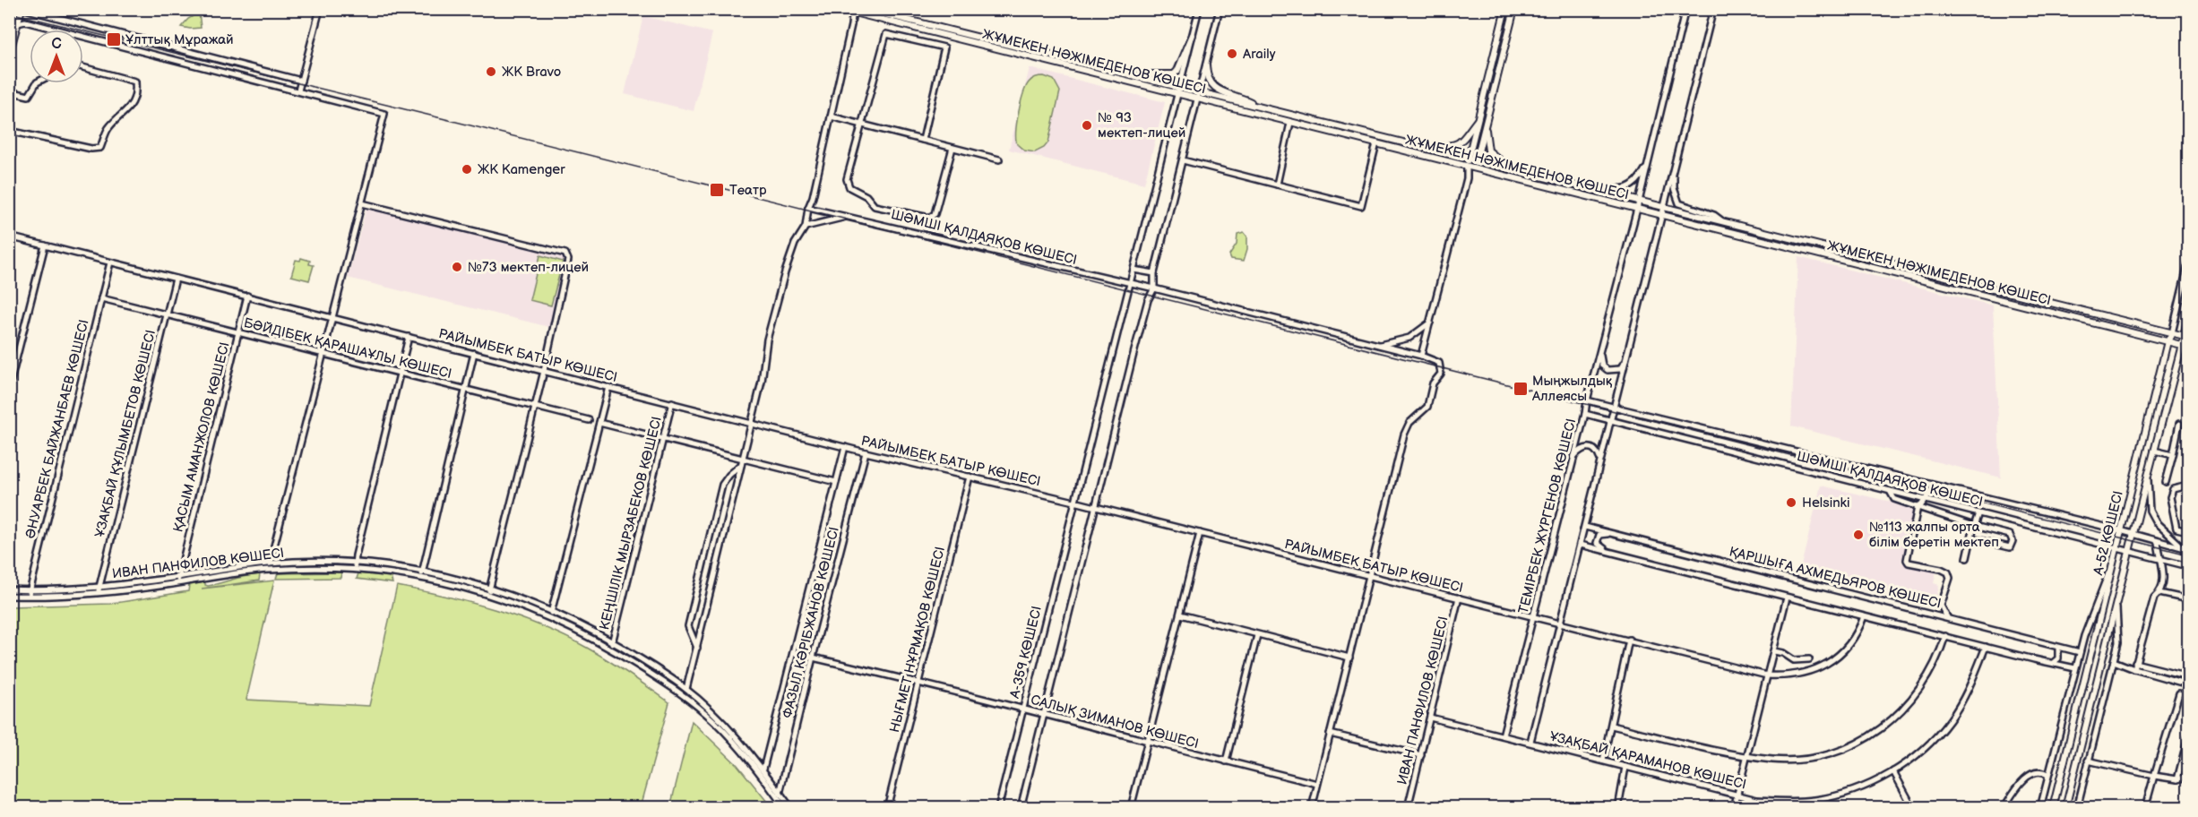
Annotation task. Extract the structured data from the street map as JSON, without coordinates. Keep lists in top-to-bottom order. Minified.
{"streets":{"main road":["ЖҰМЕКЕН НӘЖІМЕДЕНОВ КӨШЕСІ","А-52 КӨШЕСІ"],"street":["ШӘМШІ ҚАЛДАЯҚОВ КӨШЕСІ","БӘЙДІБЕК ҚАРАШАҰЛЫ КӨШЕСІ","РАЙЫМБЕК БАТЫР КӨШЕСІ","ӘНУАРБЕК БАЙЖАНБАЕВ КӨШЕСІ","ҰЗАҚБАЙ ҚҰЛЫМБЕТОВ КӨШЕСІ","ҚАСЫМ АМАНЖОЛОВ КӨШЕСІ","ТЕМІРБЕК ЖҮРГЕНОВ КӨШЕСІ","КЕҢШІЛІК МЫРЗАБЕКОВ КӨШЕСІ","ИВАН ПАНФИЛОВ КӨШЕСІ","ҚАРШЫҒА АХМЕДЬЯРОВ КӨШЕСІ","ФАЗЫЛ КӘРІБЖАНОВ КӨШЕСІ","НЫҒМЕТ НҰРМАҚОВ КӨШЕСІ","А-359 КӨШЕСІ","САЛЫҚ ЗИМАНОВ КӨШЕСІ","ҰЗАҚБАЙ ҚАРАМАНОВ КӨШЕСІ"]},"crossings":[["ЖҰМЕКЕН НӘЖІМЕДЕНОВ КӨШЕСІ","ТЕМІРБЕК ЖҮРГЕНОВ КӨШЕСІ"],["ЖҰМЕКЕН НӘЖІМЕДЕНОВ КӨШЕСІ","А-52 КӨШЕСІ"],["ЖҰМЕКЕН НӘЖІМЕДЕНОВ КӨШЕСІ","А-359 КӨШЕСІ"],["ШӘМШІ ҚАЛДАЯҚОВ КӨШЕСІ","ТЕМІРБЕК ЖҮРГЕНОВ КӨШЕСІ"],["ШӘМШІ ҚАЛДАЯҚОВ КӨШЕСІ","А-52 КӨШЕСІ"],["ШӘМШІ ҚАЛДАЯҚОВ КӨШЕСІ","А-359 КӨШЕСІ"],["БӘЙДІБЕК ҚАРАШАҰЛЫ КӨШЕСІ","ӘНУАРБЕК БАЙЖАНБАЕВ КӨШЕСІ"],["БӘЙДІБЕК ҚАРАШАҰЛЫ КӨШЕСІ","ҰЗАҚБАЙ ҚҰЛЫМБЕТОВ КӨШЕСІ"],["БӘЙДІБЕК ҚАРАШАҰЛЫ КӨШЕСІ","ҚАСЫМ АМАНЖОЛОВ КӨШЕСІ"],["РАЙЫМБЕК БАТЫР КӨШЕСІ","ӘНУАРБЕК БАЙЖАНБАЕВ КӨШЕСІ"],["РАЙЫМБЕК БАТЫР КӨШЕСІ","ҰЗАҚБАЙ ҚҰЛЫМБЕТОВ КӨШЕСІ"],["РАЙЫМБЕК БАТЫР КӨШЕСІ","ҚАСЫМ АМАНЖОЛОВ КӨШЕСІ"],["РАЙЫМБЕК БАТЫР КӨШЕСІ","ТЕМІРБЕК ЖҮРГЕНОВ КӨШЕСІ"],["РАЙЫМБЕК БАТЫР КӨШЕСІ","КЕҢШІЛІК МЫРЗАБЕКОВ КӨШЕСІ"],["РАЙЫМБЕК БАТЫР КӨШЕСІ","ИВАН ПАНФИЛОВ КӨШЕСІ"],["РАЙЫМБЕК БАТЫР КӨШЕСІ","ФАЗЫЛ КӘРІБЖАНОВ КӨШЕСІ"],["РАЙЫМБЕК БАТЫР КӨШЕСІ","НЫҒМЕТ НҰРМАҚОВ КӨШЕСІ"],["РАЙЫМБЕК БАТЫР КӨШЕСІ","А-359 КӨШЕСІ"],["ӘНУАРБЕК БАЙЖАНБАЕВ КӨШЕСІ","ИВАН ПАНФИЛОВ КӨШЕСІ"],["ҰЗАҚБАЙ ҚҰЛЫМБЕТОВ КӨШЕСІ","ИВАН ПАНФИЛОВ КӨШЕСІ"],["ҚАСЫМ АМАНЖОЛОВ КӨШЕСІ","ИВАН ПАНФИЛОВ КӨШЕСІ"],["ТЕМІРБЕК ЖҮРГЕНОВ КӨШЕСІ","ҰЗАҚБАЙ ҚАРАМАНОВ КӨШЕСІ"],["КЕҢШІЛІК МЫРЗАБЕКОВ КӨШЕСІ","ИВАН ПАНФИЛОВ КӨШЕСІ"],["ИВАН ПАНФИЛОВ КӨШЕСІ","ФАЗЫЛ КӘРІБЖАНОВ КӨШЕСІ"],["ИВАН ПАНФИЛОВ КӨШЕСІ","ҰЗАҚБАЙ ҚАРАМАНОВ КӨШЕСІ"],["ФАЗЫЛ КӘРІБЖАНОВ КӨШЕСІ","САЛЫҚ ЗИМАНОВ КӨШЕСІ"],["НЫҒМЕТ НҰРМАҚОВ КӨШЕСІ","САЛЫҚ ЗИМАНОВ КӨШЕСІ"],["А-359 КӨШЕСІ","САЛЫҚ ЗИМАНОВ КӨШЕСІ"]],"places":{"transit":["Ұлттық Мұражай","Театр","Мыңжылдық Аллеясы"],"other":["Araily","ЖК Bravo","№ 93 мектеп-лицей","ЖК Kamenger","№73 мектеп-лицей","Helsinki","№113 жалпы орта білім беретін мектеп"]},"north":"top"}
